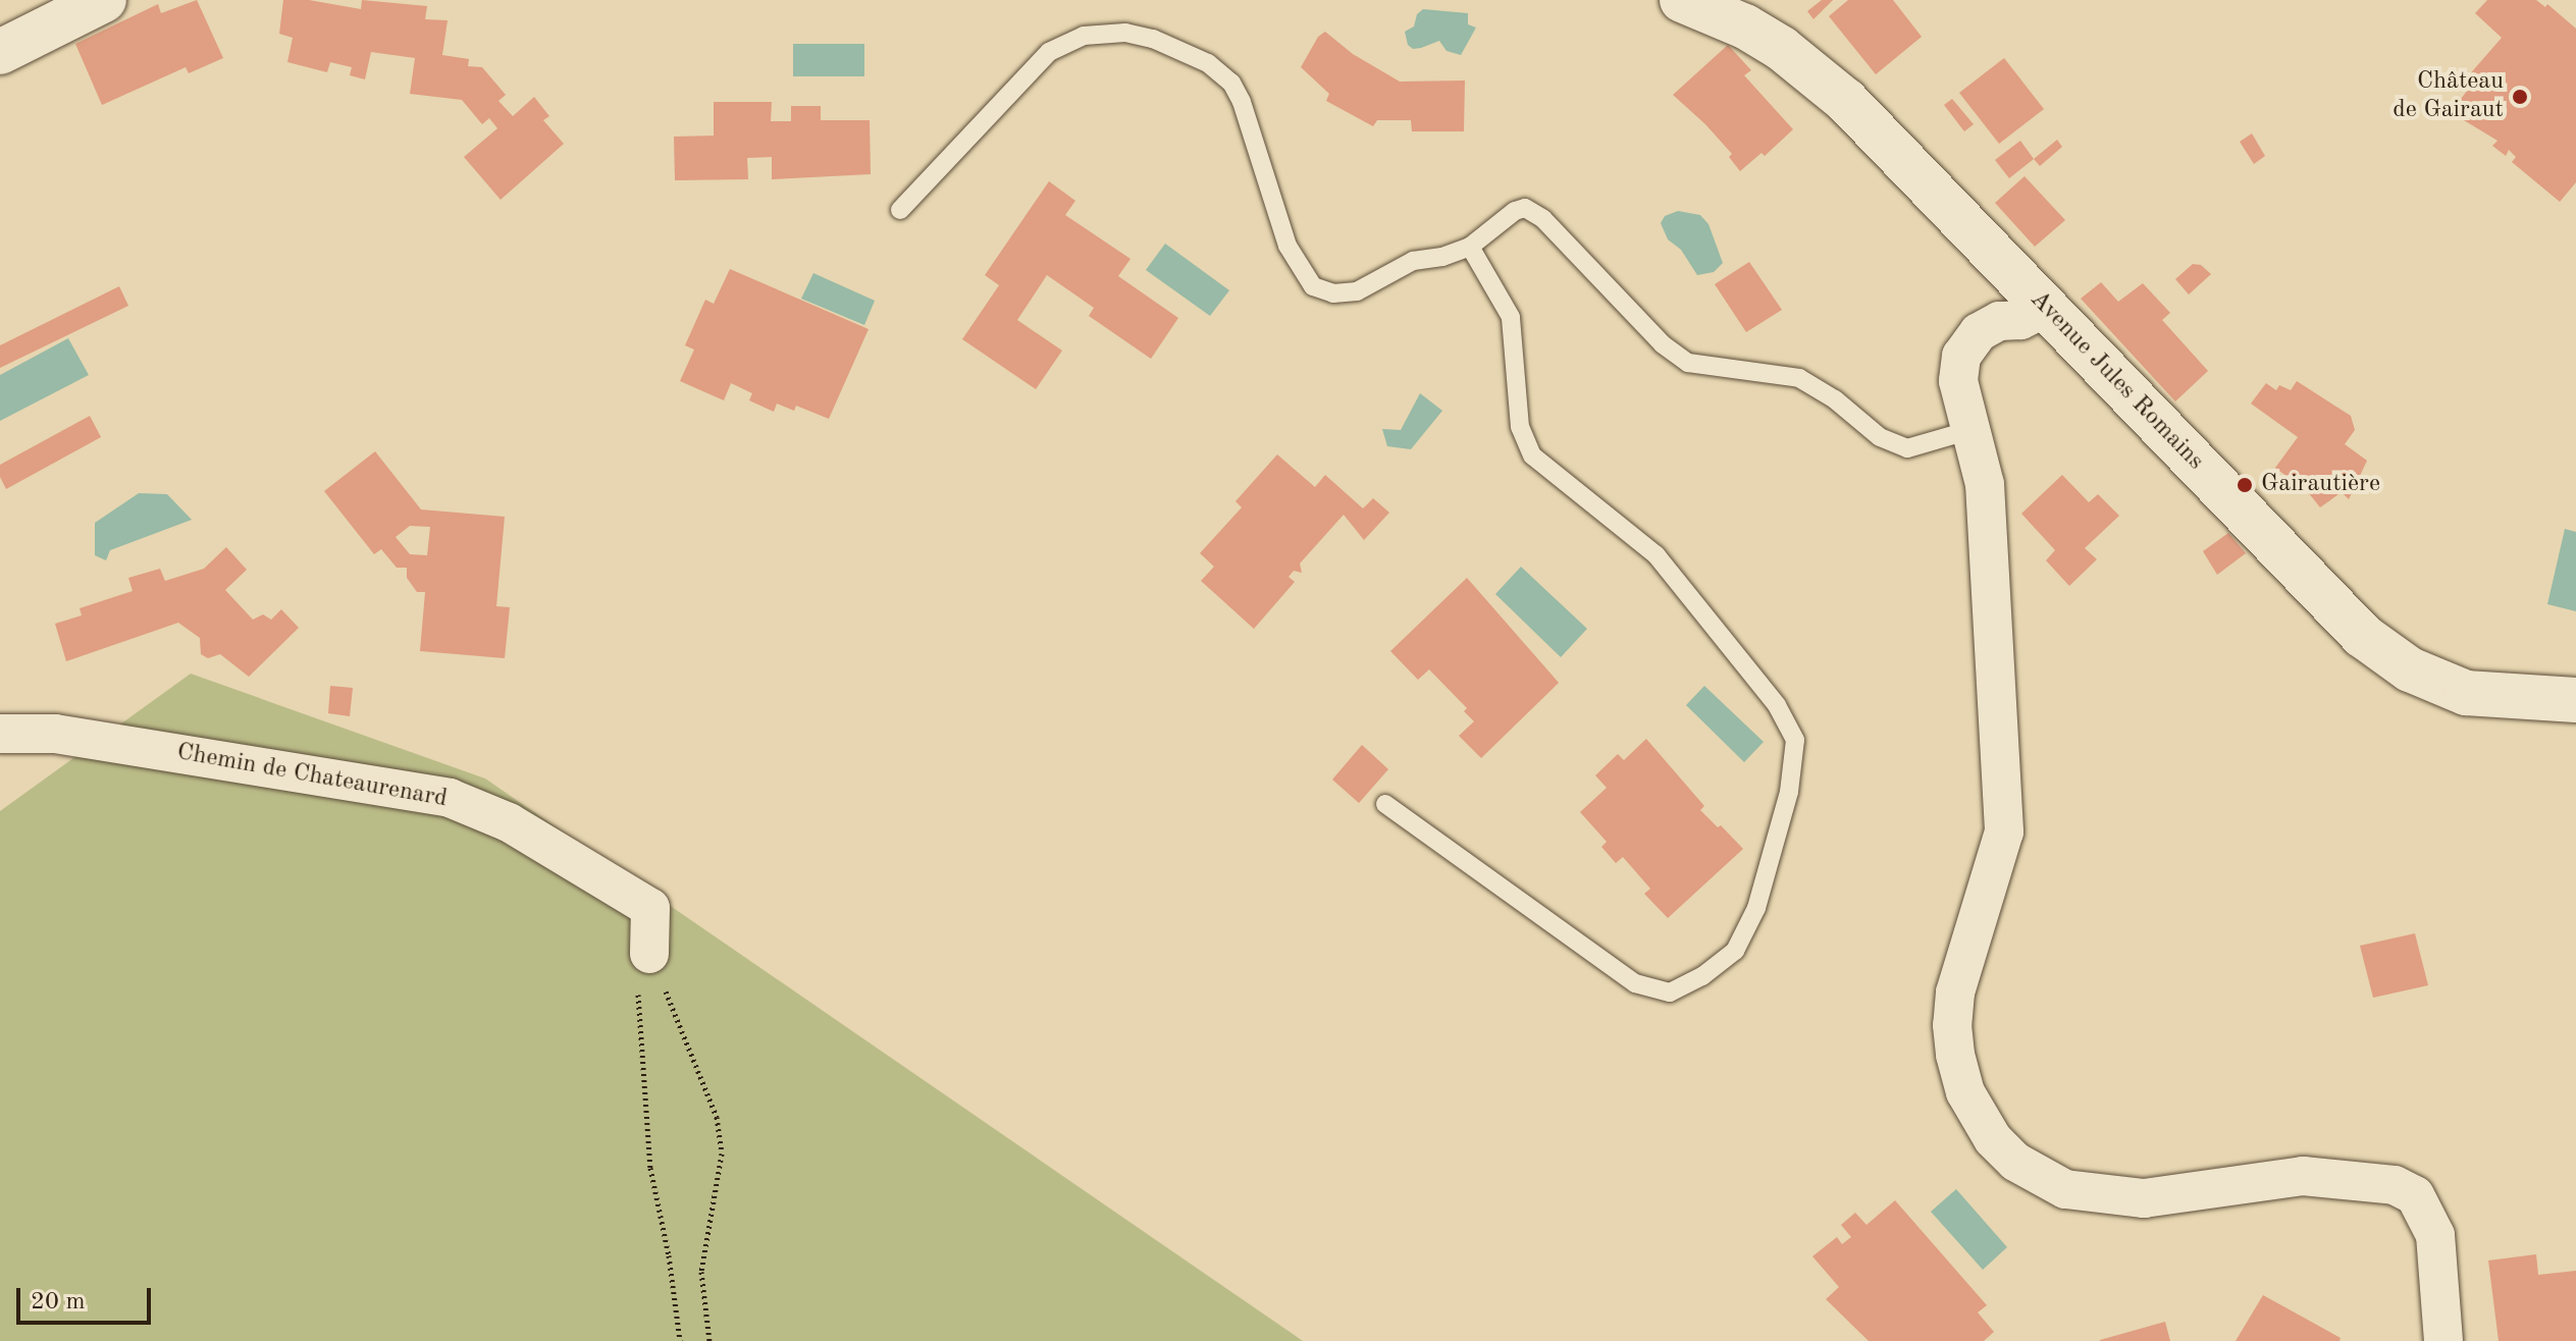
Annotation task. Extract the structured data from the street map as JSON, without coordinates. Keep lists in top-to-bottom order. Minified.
{"streets":{"street":["Avenue Jules Romains","Chemin de Chateaurenard"]},"places":["Château de Gairaut","Gairautière"],"scale_bar":"20 m"}
